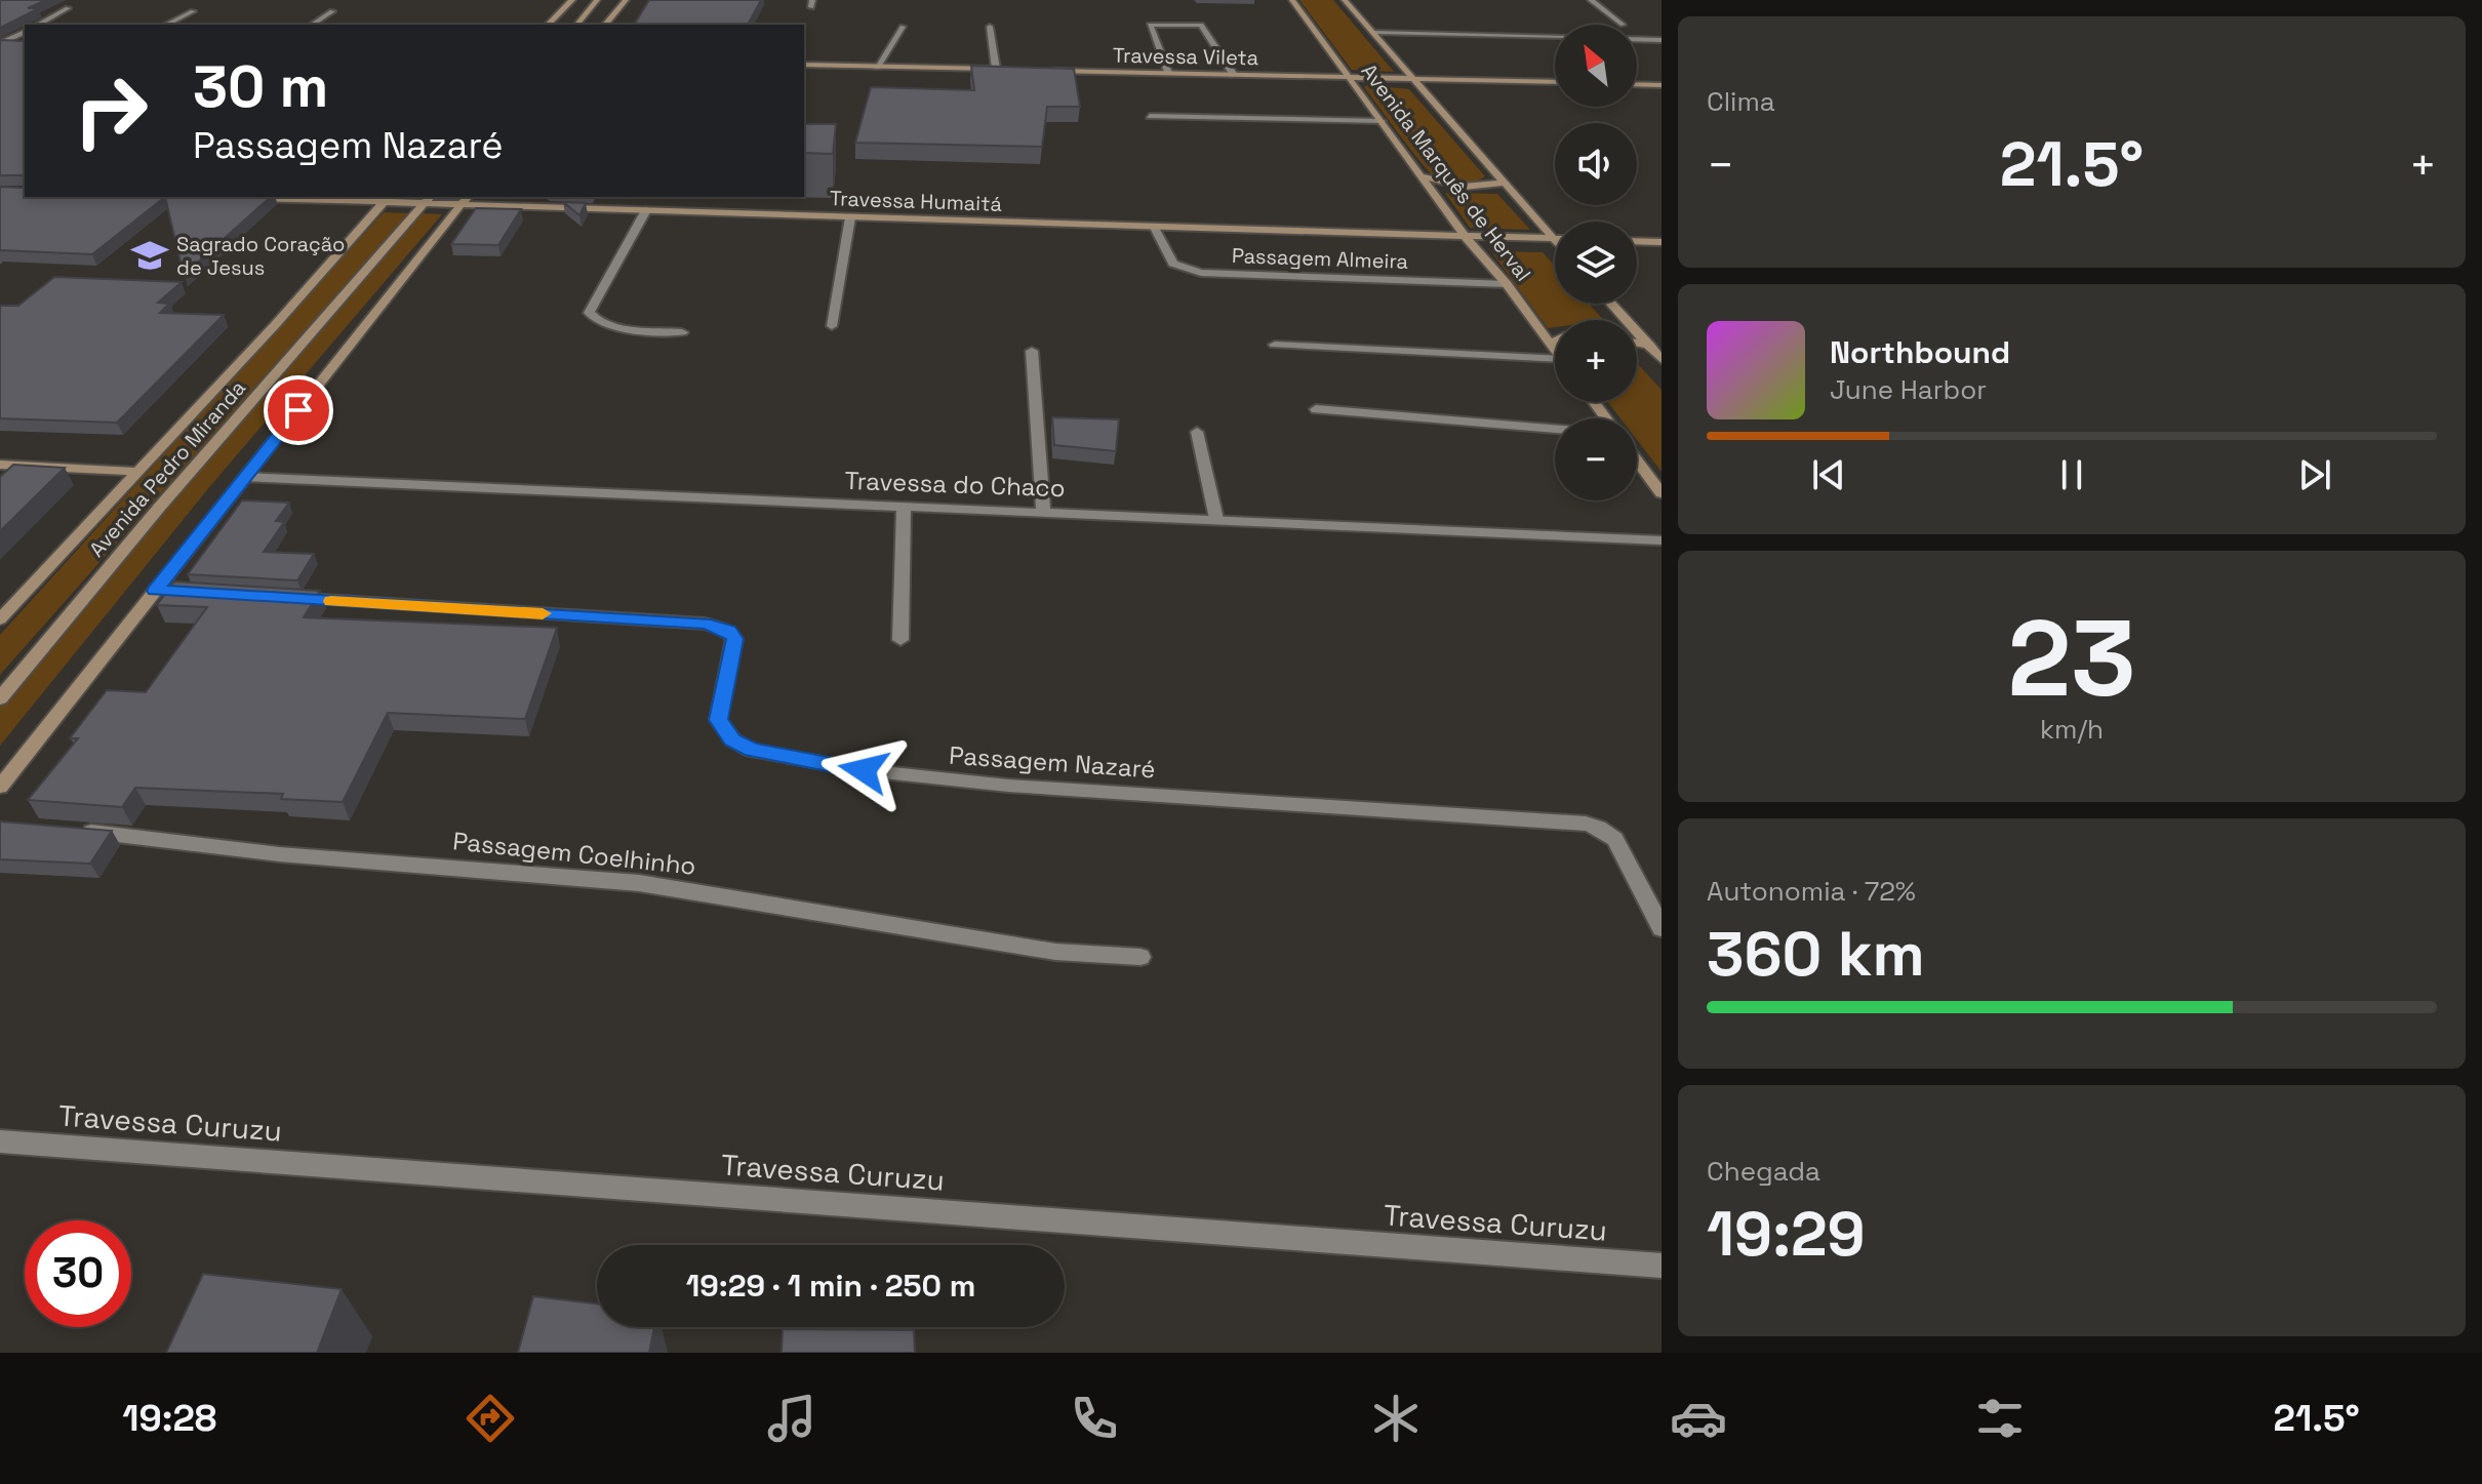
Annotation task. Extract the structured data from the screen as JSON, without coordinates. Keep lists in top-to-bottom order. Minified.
{"streets":{"main road":["Travessa Vileta","Avenida Marquês de Herval","Travessa Humaitá","Avenida Pedro Miranda"],"street":["Passagem Almeira","Travessa do Chaco","Passagem Nazaré","Passagem Coelhinho","Travessa Curuzu"]},"crossings":[["Travessa Vileta","Avenida Marquês de Herval"],["Avenida Marquês de Herval","Travessa Humaitá"],["Avenida Marquês de Herval","Passagem Almeira"],["Travessa Humaitá","Passagem Almeira"],["Travessa Humaitá","Avenida Pedro Miranda"]],"places":{"school or university":["Sagrado Coração de Jesus"]},"north":"top left","page":{"tile":["Clima",["23","km/h"],["Autonomia · 72%","360 km"],["Chegada","19:29"]],"map_buttons":["+","−"],"turn":["30 m","Passagem Nazaré"],"heat":["−","21.5°","+"],"song":["Northbound","June Harbor"],"limit":"30","trip":"19:29 · 1 min · 250 m","tabs":["19:28","21.5°"]}}
